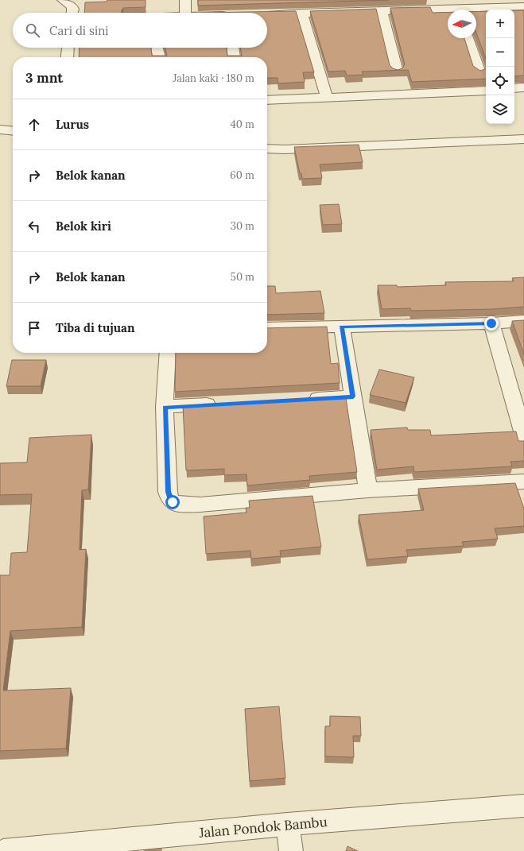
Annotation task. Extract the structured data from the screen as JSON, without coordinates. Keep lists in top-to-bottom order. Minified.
{"streets":{"street":["Jalan Pondok Bambu"]},"north":"left","page":{"map_buttons":["+","−"],"search":"Cari di sini","heading":["3 mnt","Jalan kaki · 180 m"],"list":[["Lurus","40 m"],["Belok kanan","60 m"],["Belok kiri","30 m"],["Belok kanan","50 m"],"Tiba di tujuan"]}}
